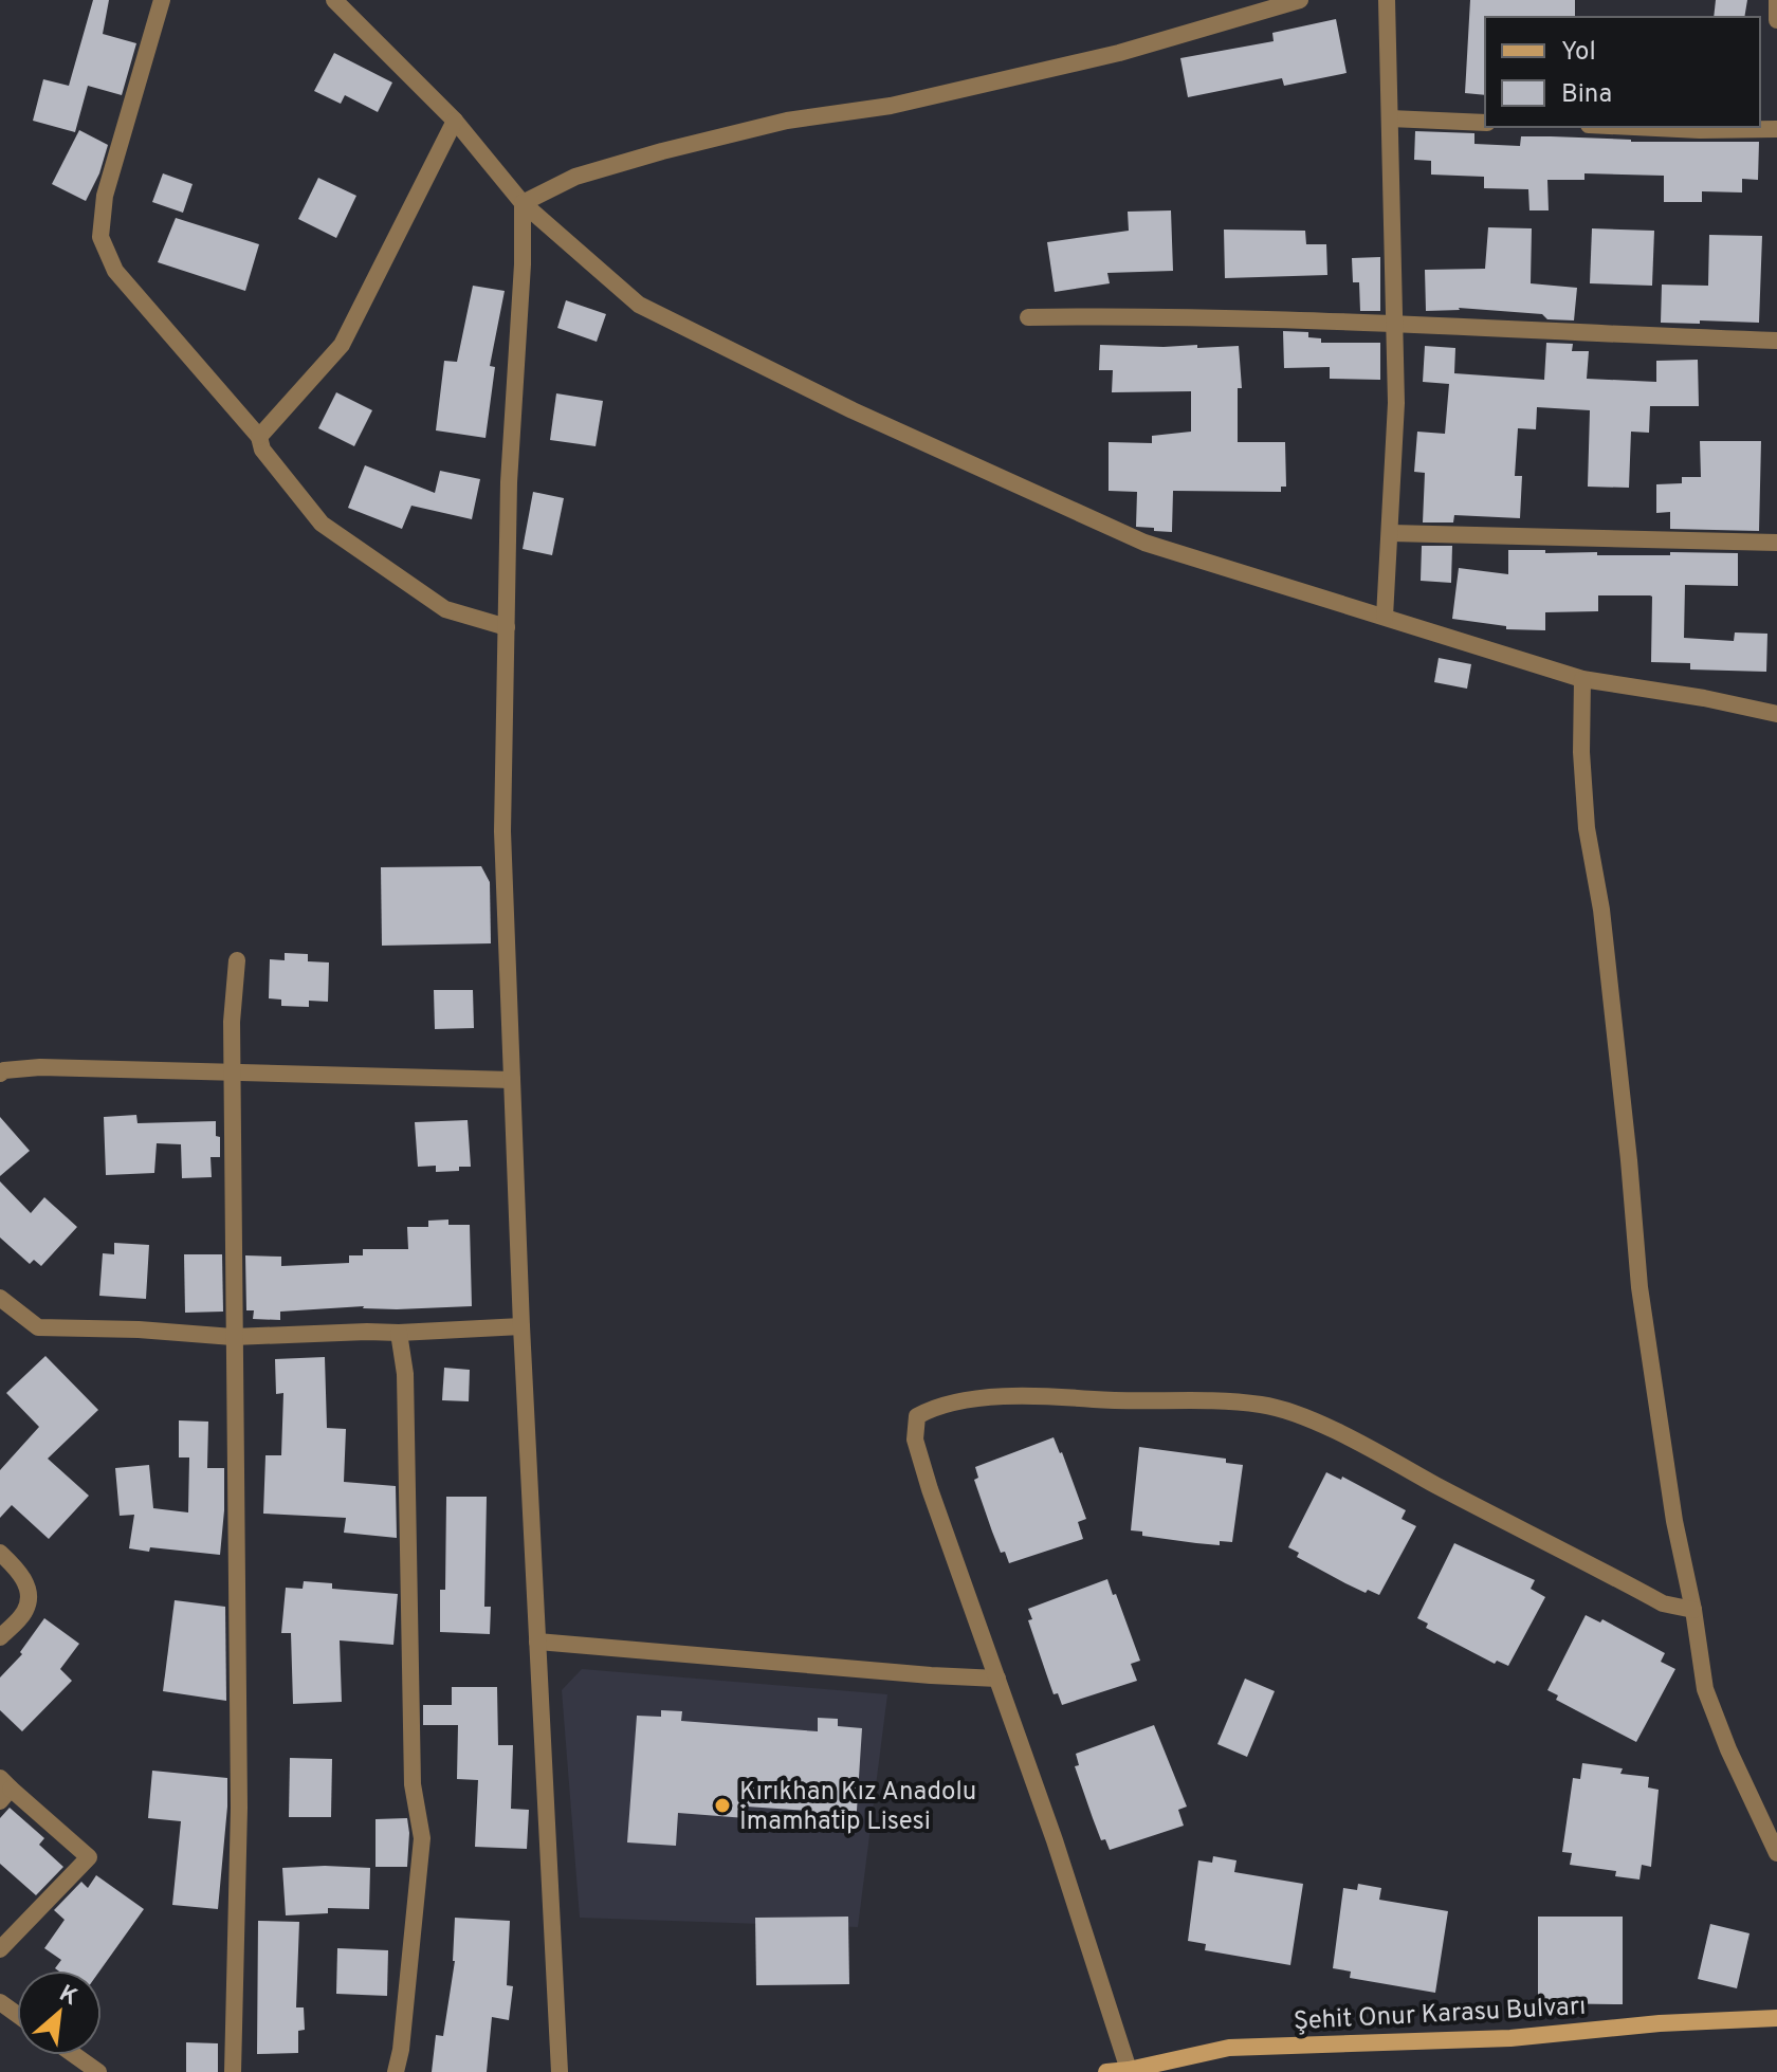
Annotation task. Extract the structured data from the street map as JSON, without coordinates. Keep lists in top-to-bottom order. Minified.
{"streets":{"street":["Şehit Onur Karasu Bulvarı"]},"places":["Kırıkhan Kız Anadolu İmamhatip Lisesi"],"legend":["Yol","Bina"],"north":"top right"}
